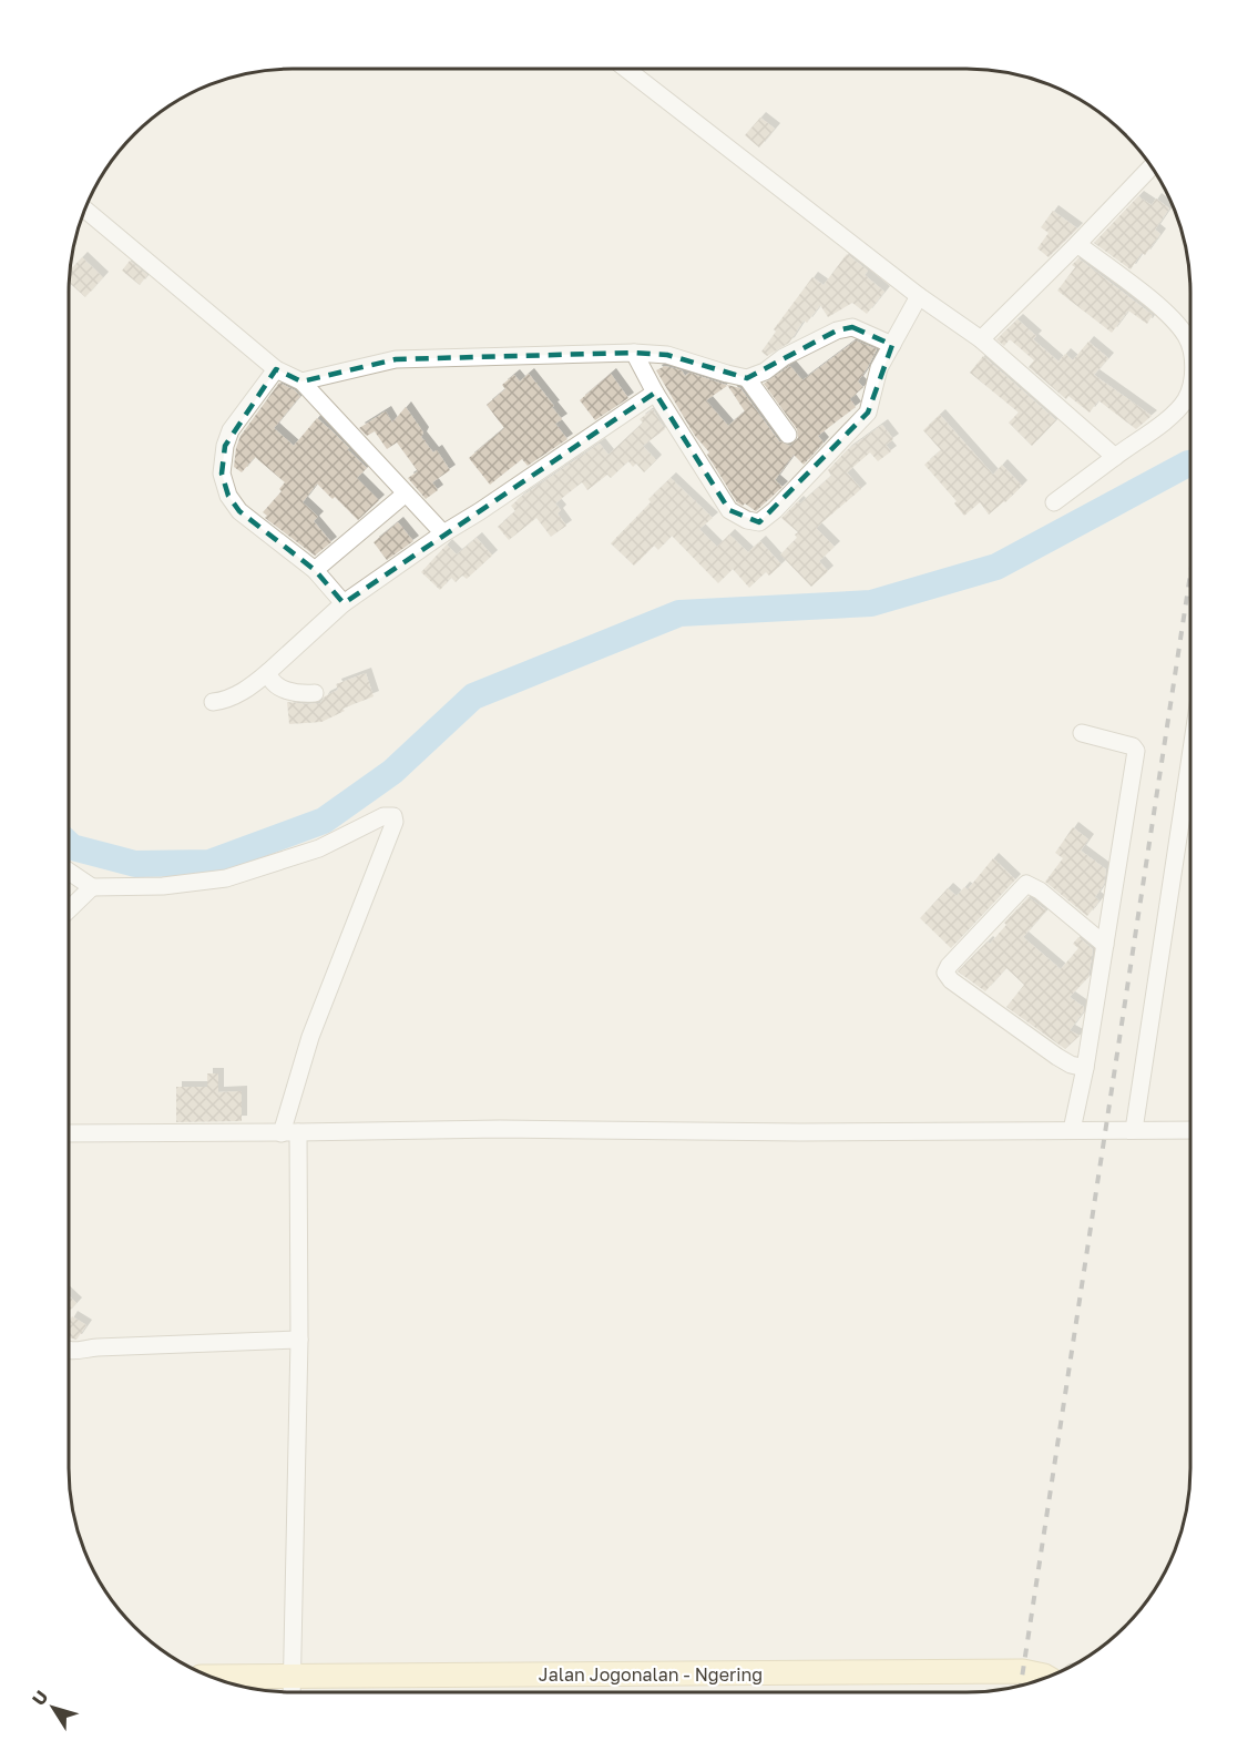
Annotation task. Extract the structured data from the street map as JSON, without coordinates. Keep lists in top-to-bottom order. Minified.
{"streets":{"main road":["Jalan Jogonalan - Ngering"]},"north":"top left"}
